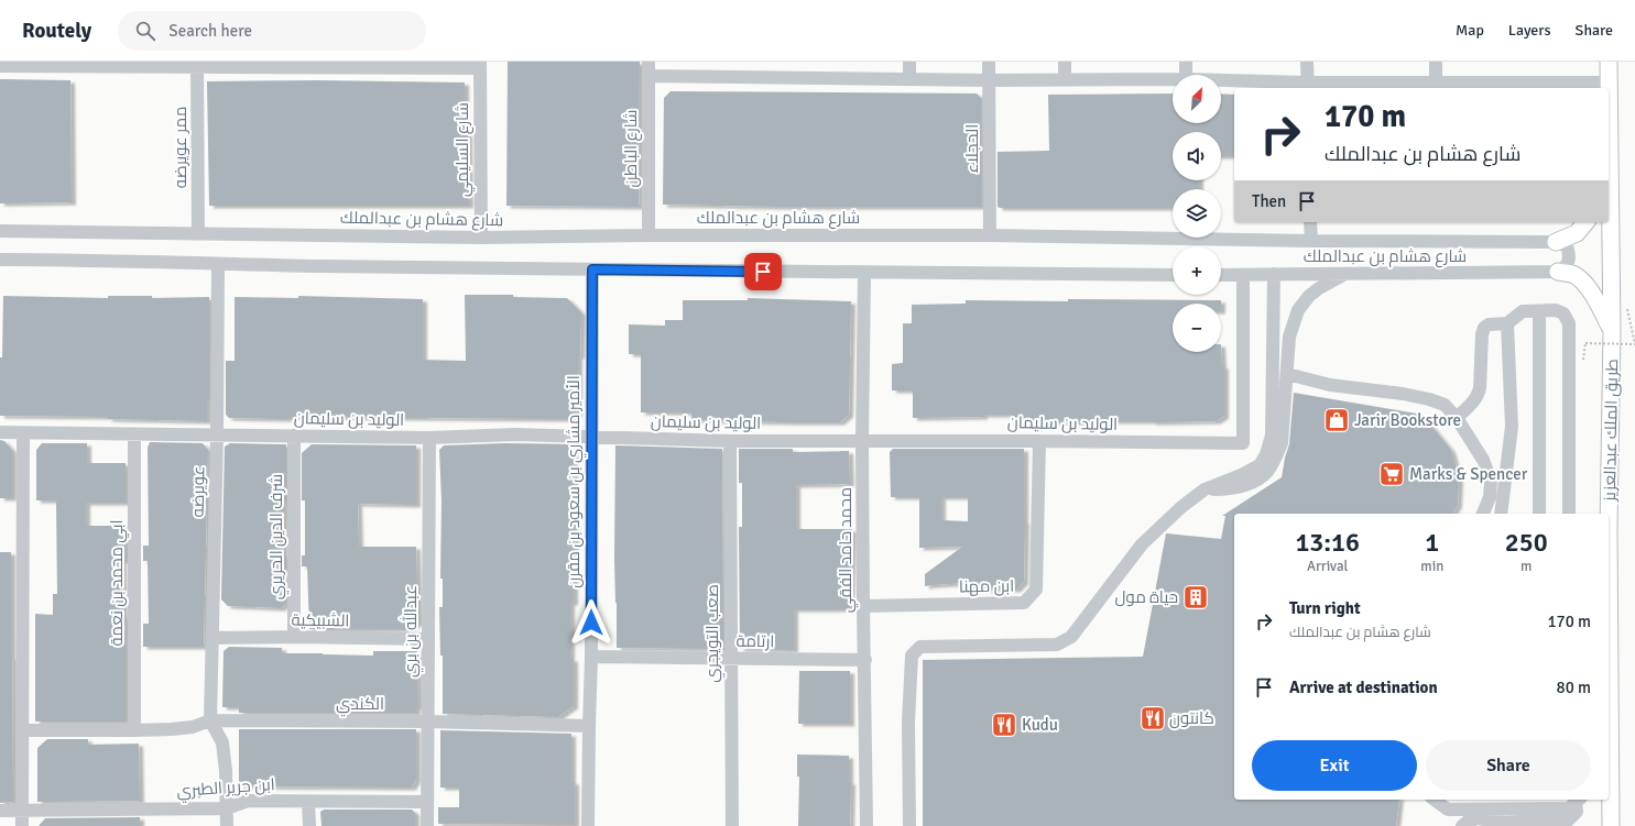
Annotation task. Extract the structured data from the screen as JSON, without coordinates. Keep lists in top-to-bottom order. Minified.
{"streets":{"main road":["طريق الملك عبدالعزيز"],"street":["ممر عويرضه","شارع الباطن","الحجلاء","شارع السليمي","شارع هشام بن عبدالملك","الوليد بن سليمان","الأمير مشاري بن سعود بن مقرن","عويرضه","شرف الدين الحريري","محمد حامد الفقي","ابي محمد بن نعمة","ابن مهنا","الشبيكية","عبدالله بن بري","صعب التويجري","ارتامة","الكندي","ابن جرير الطبري"]},"crossings":[["ممر عويرضه","شارع هشام بن عبدالملك"],["شارع الباطن","شارع هشام بن عبدالملك"],["الحجلاء","شارع هشام بن عبدالملك"],["شارع السليمي","شارع هشام بن عبدالملك"],["شارع هشام بن عبدالملك","الوليد بن سليمان"],["الوليد بن سليمان","الأمير مشاري بن سعود بن مقرن"],["الوليد بن سليمان","عويرضه"],["الوليد بن سليمان","شرف الدين الحريري"],["الوليد بن سليمان","محمد حامد الفقي"],["الوليد بن سليمان","ابي محمد بن نعمة"],["الوليد بن سليمان","ابن مهنا"],["الوليد بن سليمان","عبدالله بن بري"],["الوليد بن سليمان","صعب التويجري"],["الأمير مشاري بن سعود بن مقرن","ارتامة"],["الأمير مشاري بن سعود بن مقرن","الكندي"],["عويرضه","الشبيكية"],["عويرضه","الكندي"],["شرف الدين الحريري","الشبيكية"],["محمد حامد الفقي","ابن مهنا"],["محمد حامد الفقي","ارتامة"],["ابي محمد بن نعمة","الكندي"],["الشبيكية","عبدالله بن بري"],["عبدالله بن بري","الكندي"],["عبدالله بن بري","ابن جرير الطبري"],["صعب التويجري","ارتامة"]],"places":{"shop":["Jarir Bookstore"],"supermarket":["Marks & Spencer"],"building":["حياة مول"],"restaurant":["كانتون","Kudu"]},"north":"top right","page":{"header":"Routely","search":"Search here","nav":["Map","Layers","Share"],"map_buttons":["+","−"],"turn":["170 m","شارع هشام بن عبدالملك"],"then":"Then","eta":["13:16","Arrival","1","min","250","m"],"list":[{"name":"Turn right","note":"شارع هشام بن عبدالملك","value":"170 m"},{"name":"Arrive at destination","value":"80 m"}],"buttons":["Exit","Share"]}}
